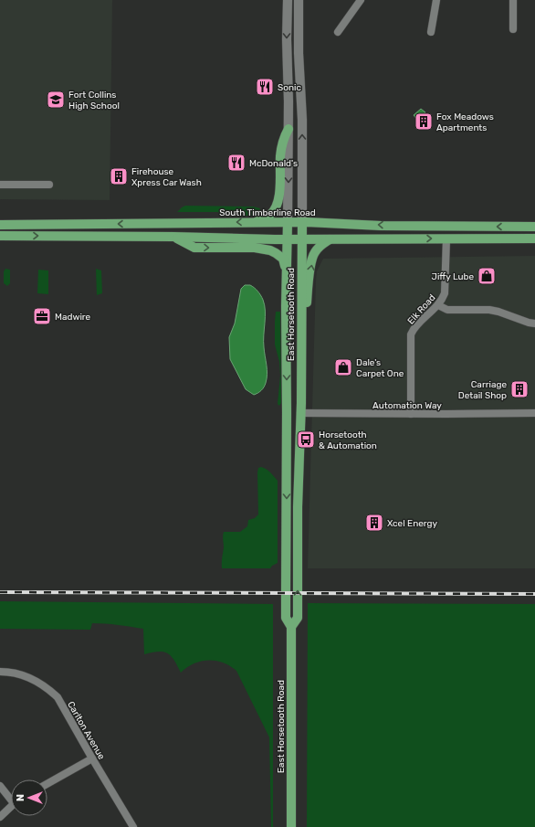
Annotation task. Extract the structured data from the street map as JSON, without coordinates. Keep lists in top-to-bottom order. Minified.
{"streets":{"main road":["South Timberline Road","East Horsetooth Road"],"street":["Elk Road","Automation Way","Carlton Avenue"]},"crossings":[["South Timberline Road","East Horsetooth Road"],["Elk Road","Automation Way"],["East Horsetooth Road","Automation Way"]],"places":{"restaurant":["Sonic","McDonald's"],"school or university":["Fort Collins High School"],"building":["Fox Meadows Apartments","Firehouse Xpress Car Wash","Carriage Detail Shop","Xcel Energy"],"shop":["Jiffy Lube","Dale's Carpet One"],"office":["Madwire"],"bus stop":["Horsetooth & Automation"]},"north":"left"}
